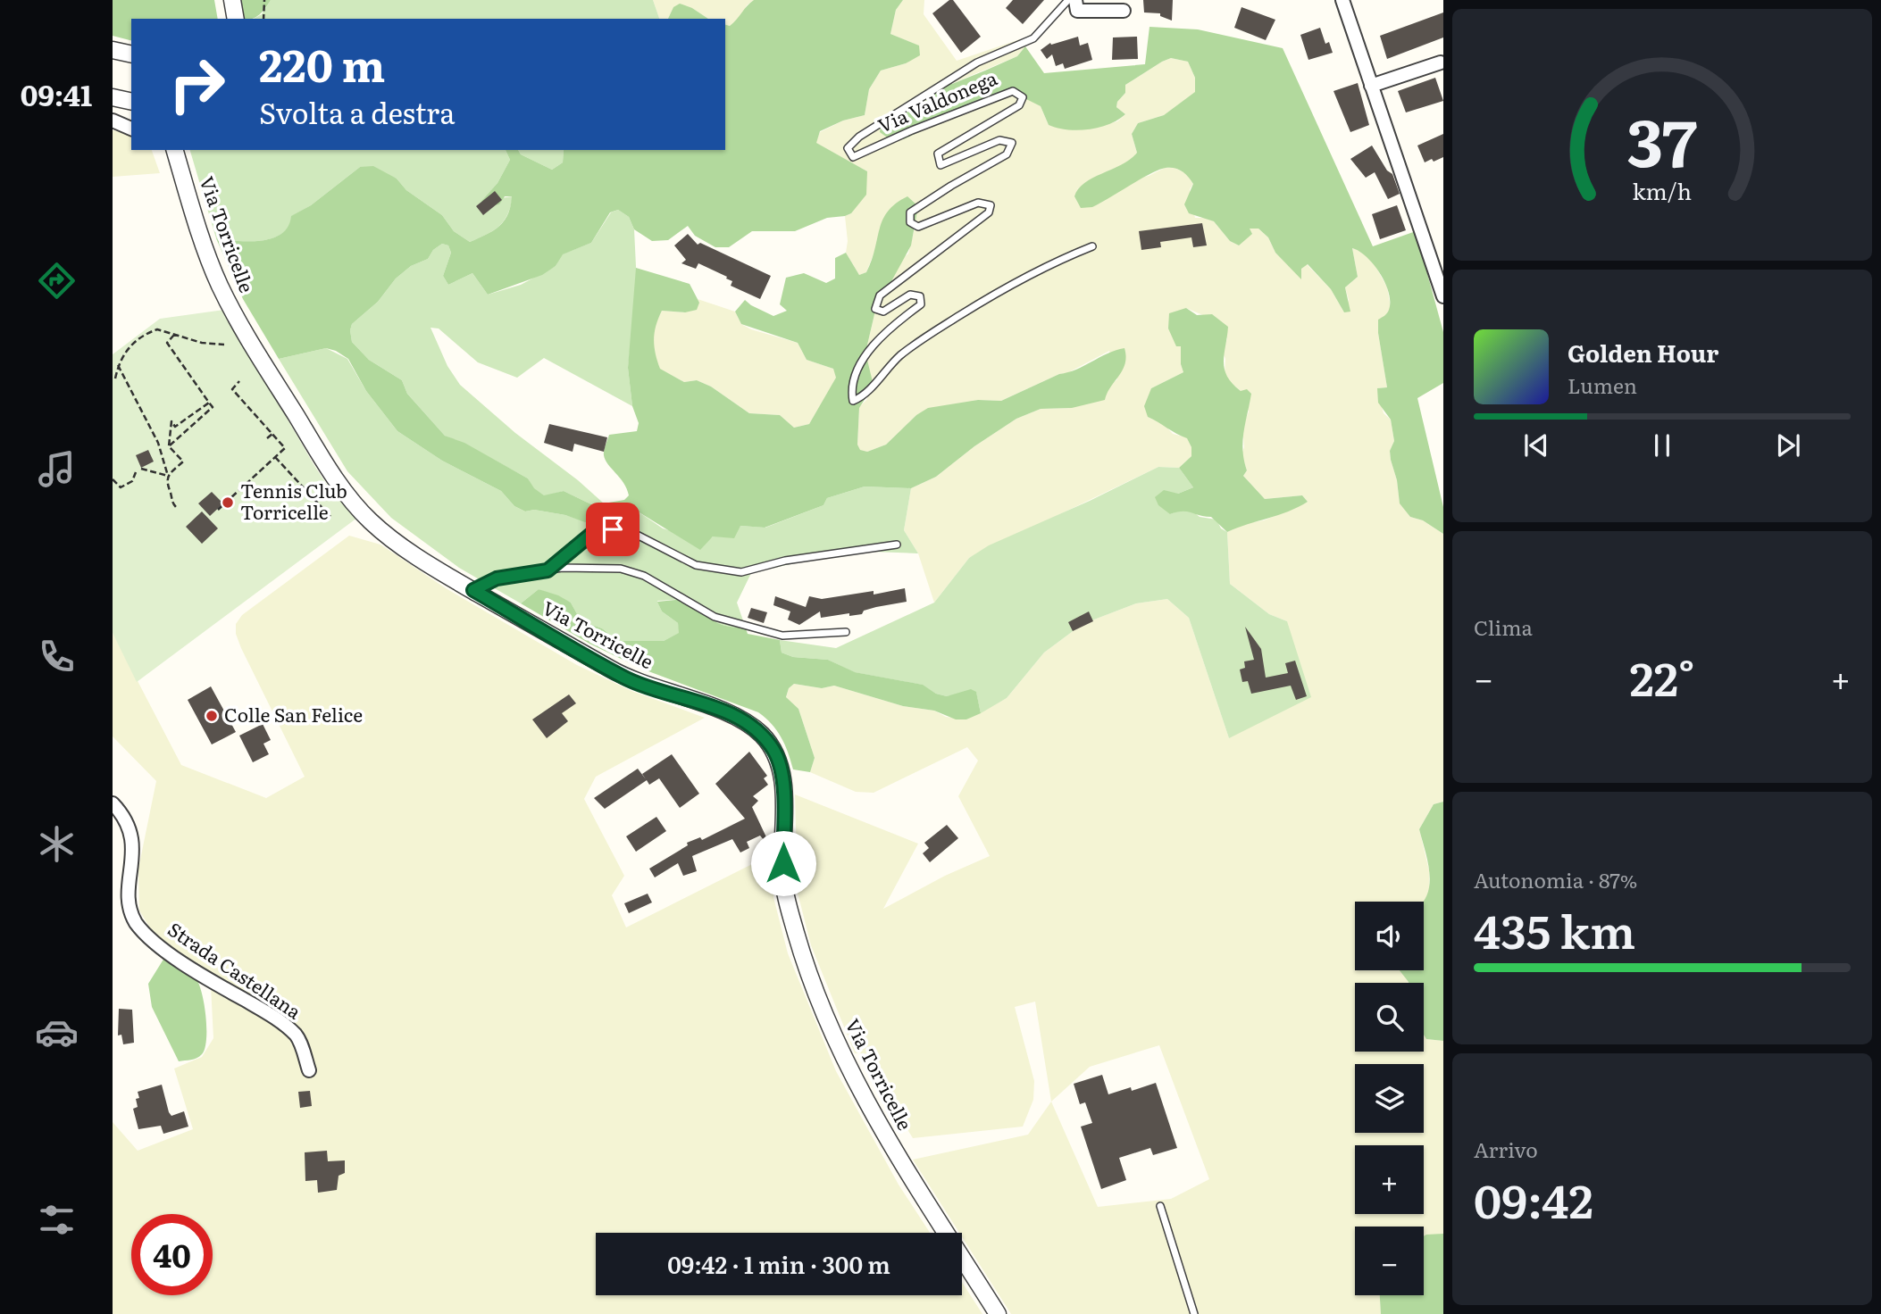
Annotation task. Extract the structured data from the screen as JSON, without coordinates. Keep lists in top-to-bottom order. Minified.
{"streets":{"street":["Via Torricelle","Strada Castellana"],"lane":["Via Valdonega"]},"places":["Tennis Club Torricelle","Colle San Felice"],"page":{"tabs":"09:41","turn":["220 m","Svolta a destra"],"song":["Golden Hour","Lumen"],"tile":["Clima",["Autonomia · 87%","435 km"],["Arrivo","09:42"]],"heat":["−","22°","+"],"map_buttons":["+","−"],"limit":"40","trip":"09:42 · 1 min · 300 m","gauge":["37","km/h"]}}
